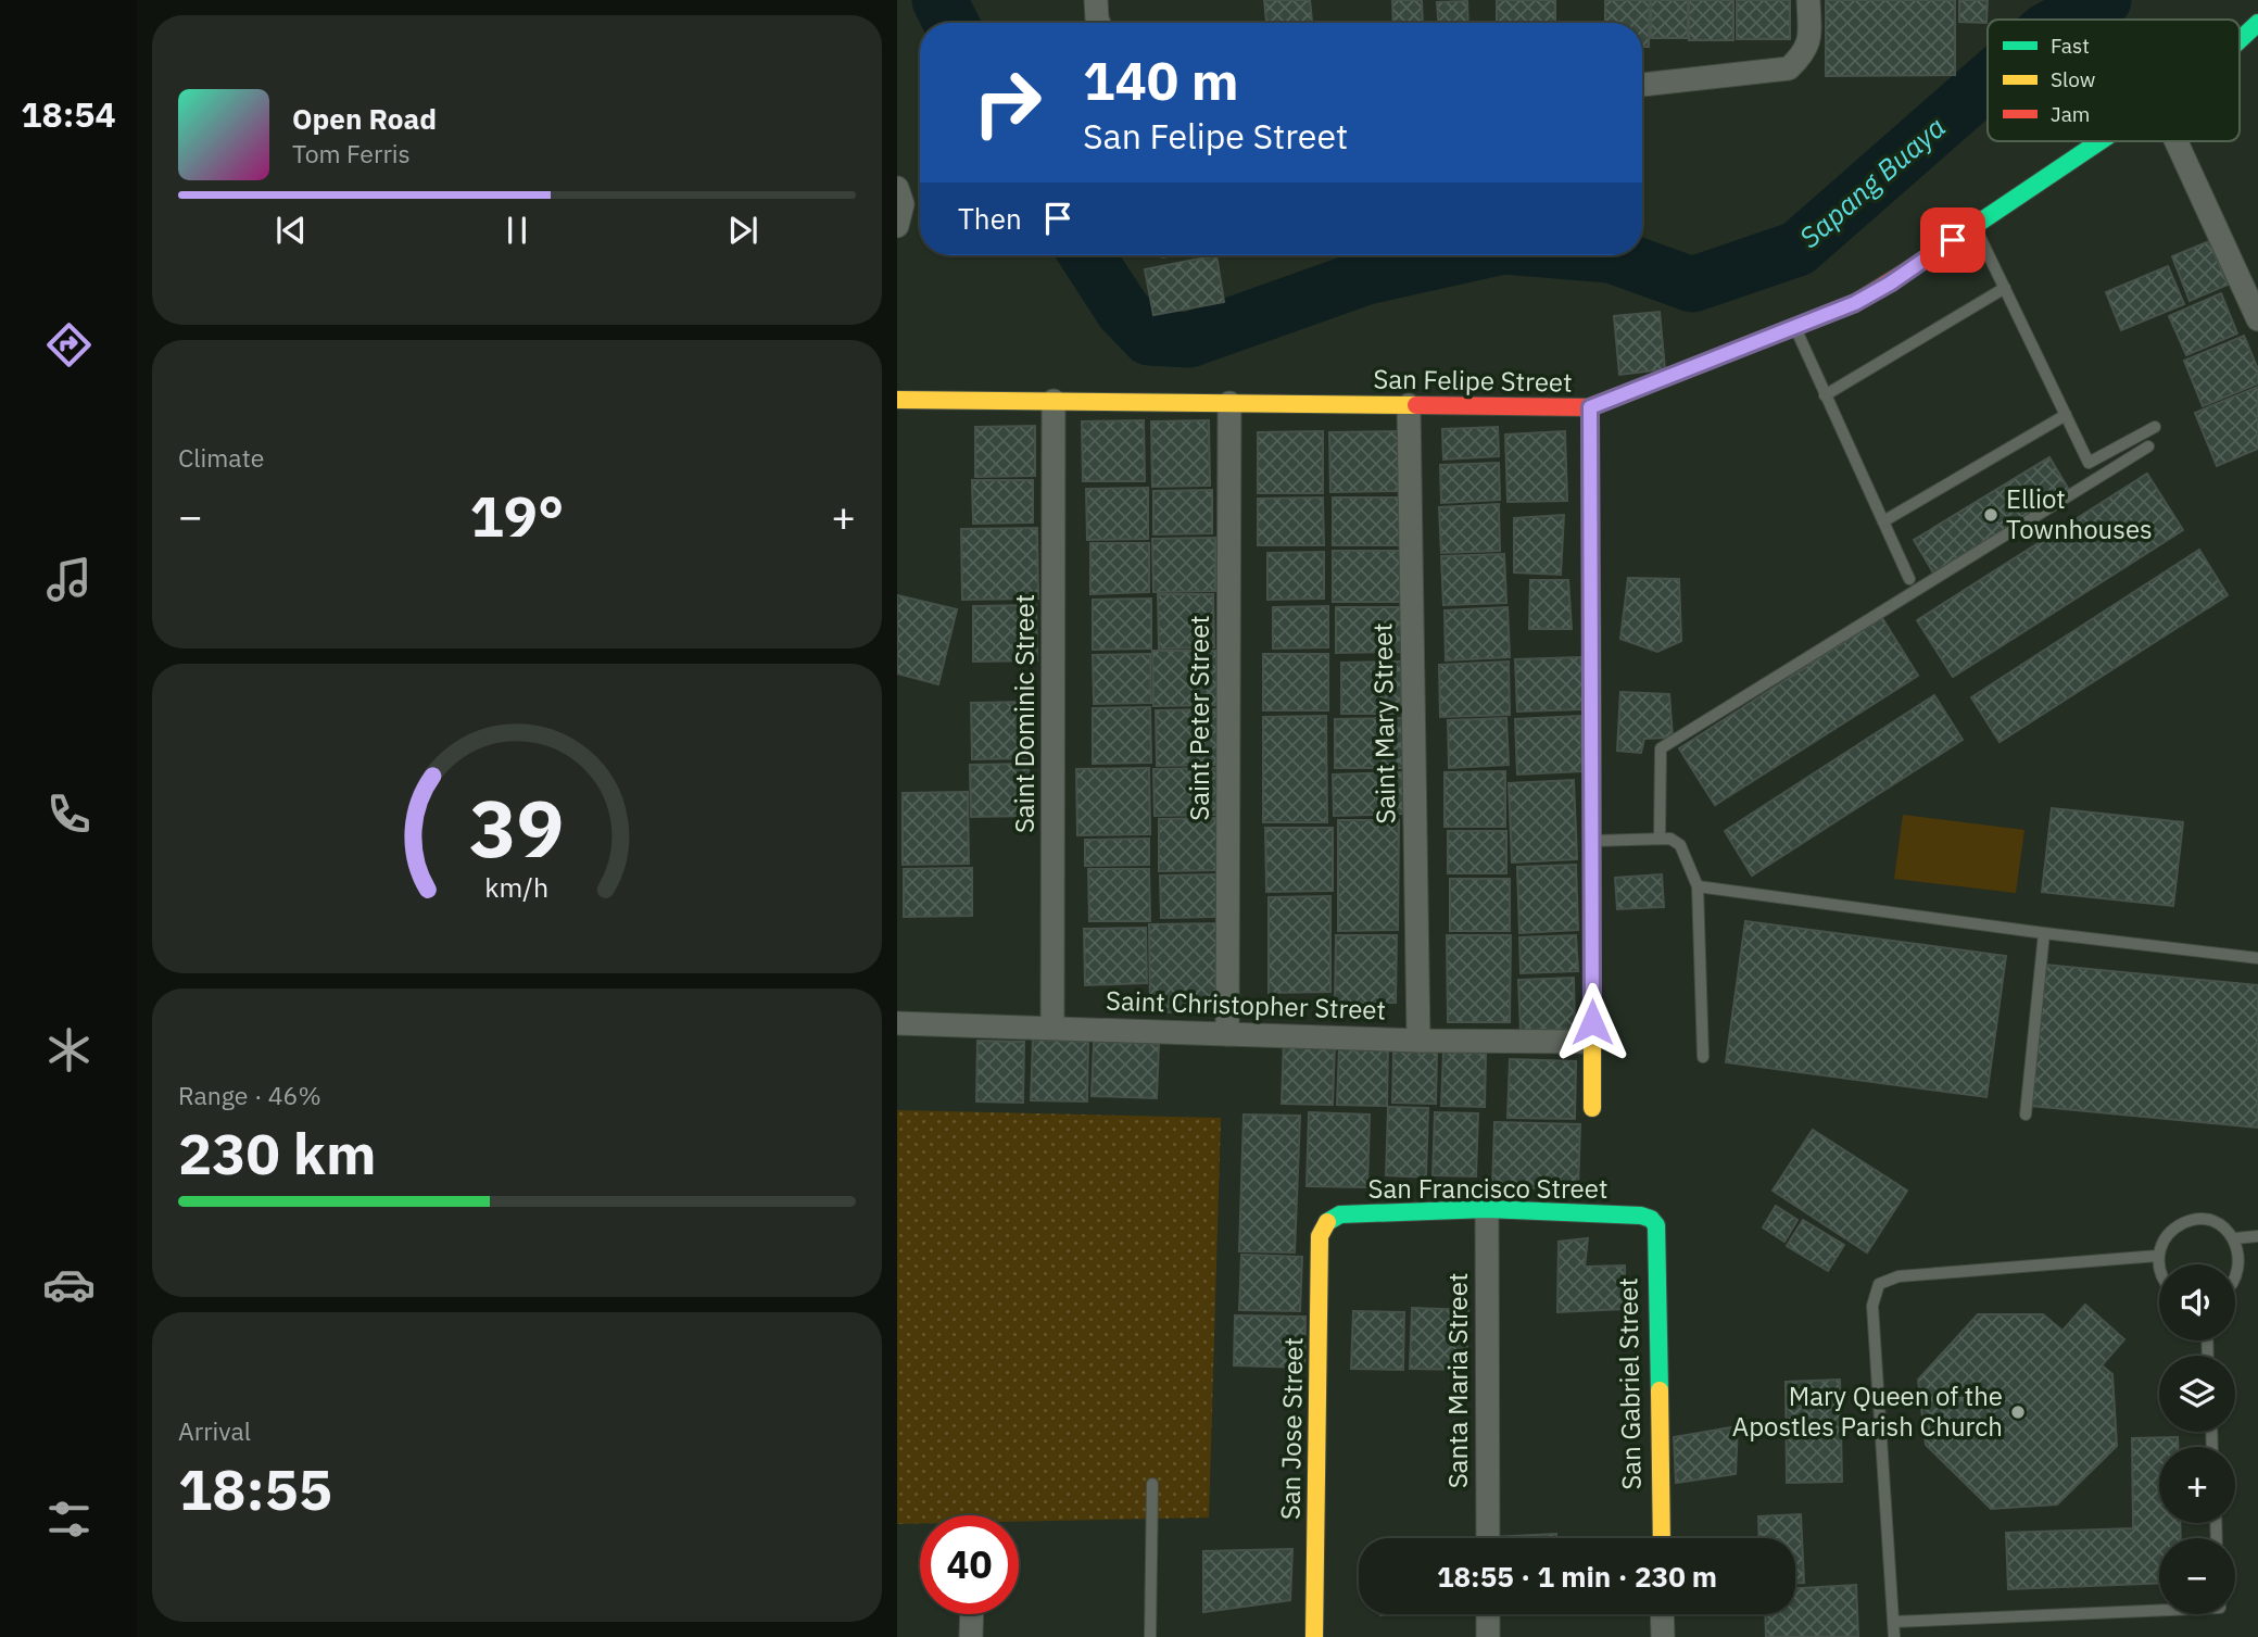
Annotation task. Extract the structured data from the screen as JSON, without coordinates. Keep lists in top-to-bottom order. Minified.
{"streets":{"street":["San Felipe Street","Saint Dominic Street","Saint Peter Street","Saint Mary Street","Saint Christopher Street","San Francisco Street","Santa Maria Street","San Gabriel Street","San Jose Street"]},"crossings":[["San Felipe Street","Saint Dominic Street"],["San Felipe Street","Saint Peter Street"],["San Felipe Street","Saint Mary Street"],["Saint Dominic Street","Saint Christopher Street"],["Saint Peter Street","Saint Christopher Street"],["Saint Mary Street","Saint Christopher Street"],["San Francisco Street","Santa Maria Street"],["San Francisco Street","San Gabriel Street"],["San Francisco Street","San Jose Street"]],"water":["Sapang Buaya"],"places":["Elliot Townhouses","Mary Queen of the Apostles Parish Church"],"legend":["Fast","Slow","Jam"],"page":{"tabs":"18:54","turn":["140 m","San Felipe Street"],"song":["Open Road","Tom Ferris"],"then":"Then","tile":["Climate",["Range · 46%","230 km"],["Arrival","18:55"]],"heat":["−","19°","+"],"map_buttons":["+","−"],"limit":"40","trip":"18:55 · 1 min · 230 m","gauge":["39","km/h"]}}
